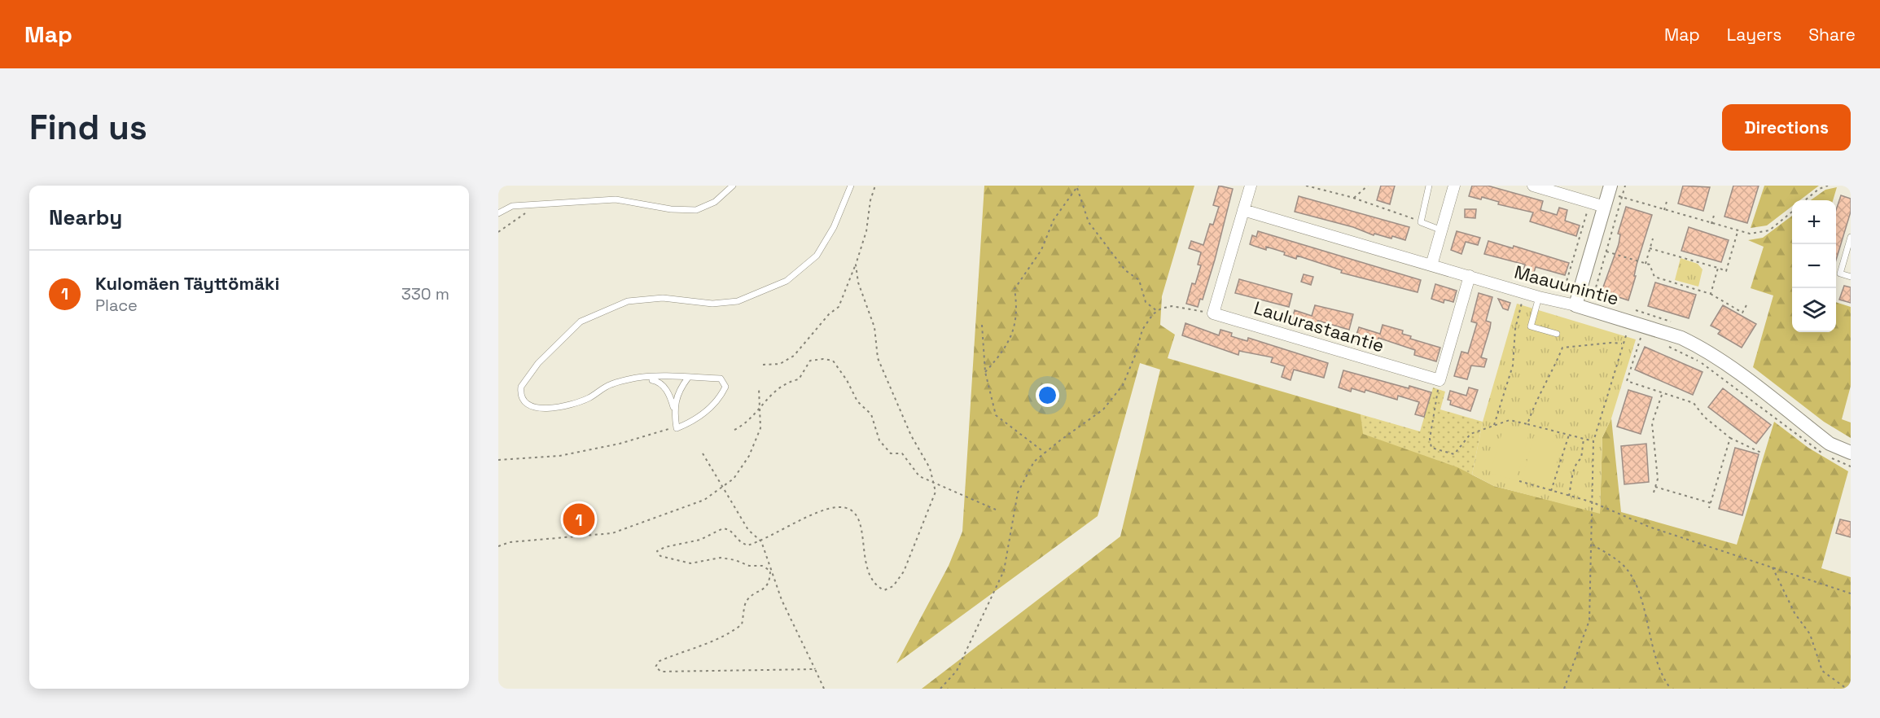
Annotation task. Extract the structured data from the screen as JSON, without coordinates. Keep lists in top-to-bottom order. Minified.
{"streets":{"street":["Maauunintie","Laulurastaantie"]},"page":{"header":"Map","nav":["Map","Layers","Share"],"buttons":"Directions","title":"Find us","heading":"Nearby","map_buttons":["+","−"],"list":[{"mark":"1","name":"Kulomäen Täyttömäki","note":"Place","value":"330 m"}],"pins":"1"}}
